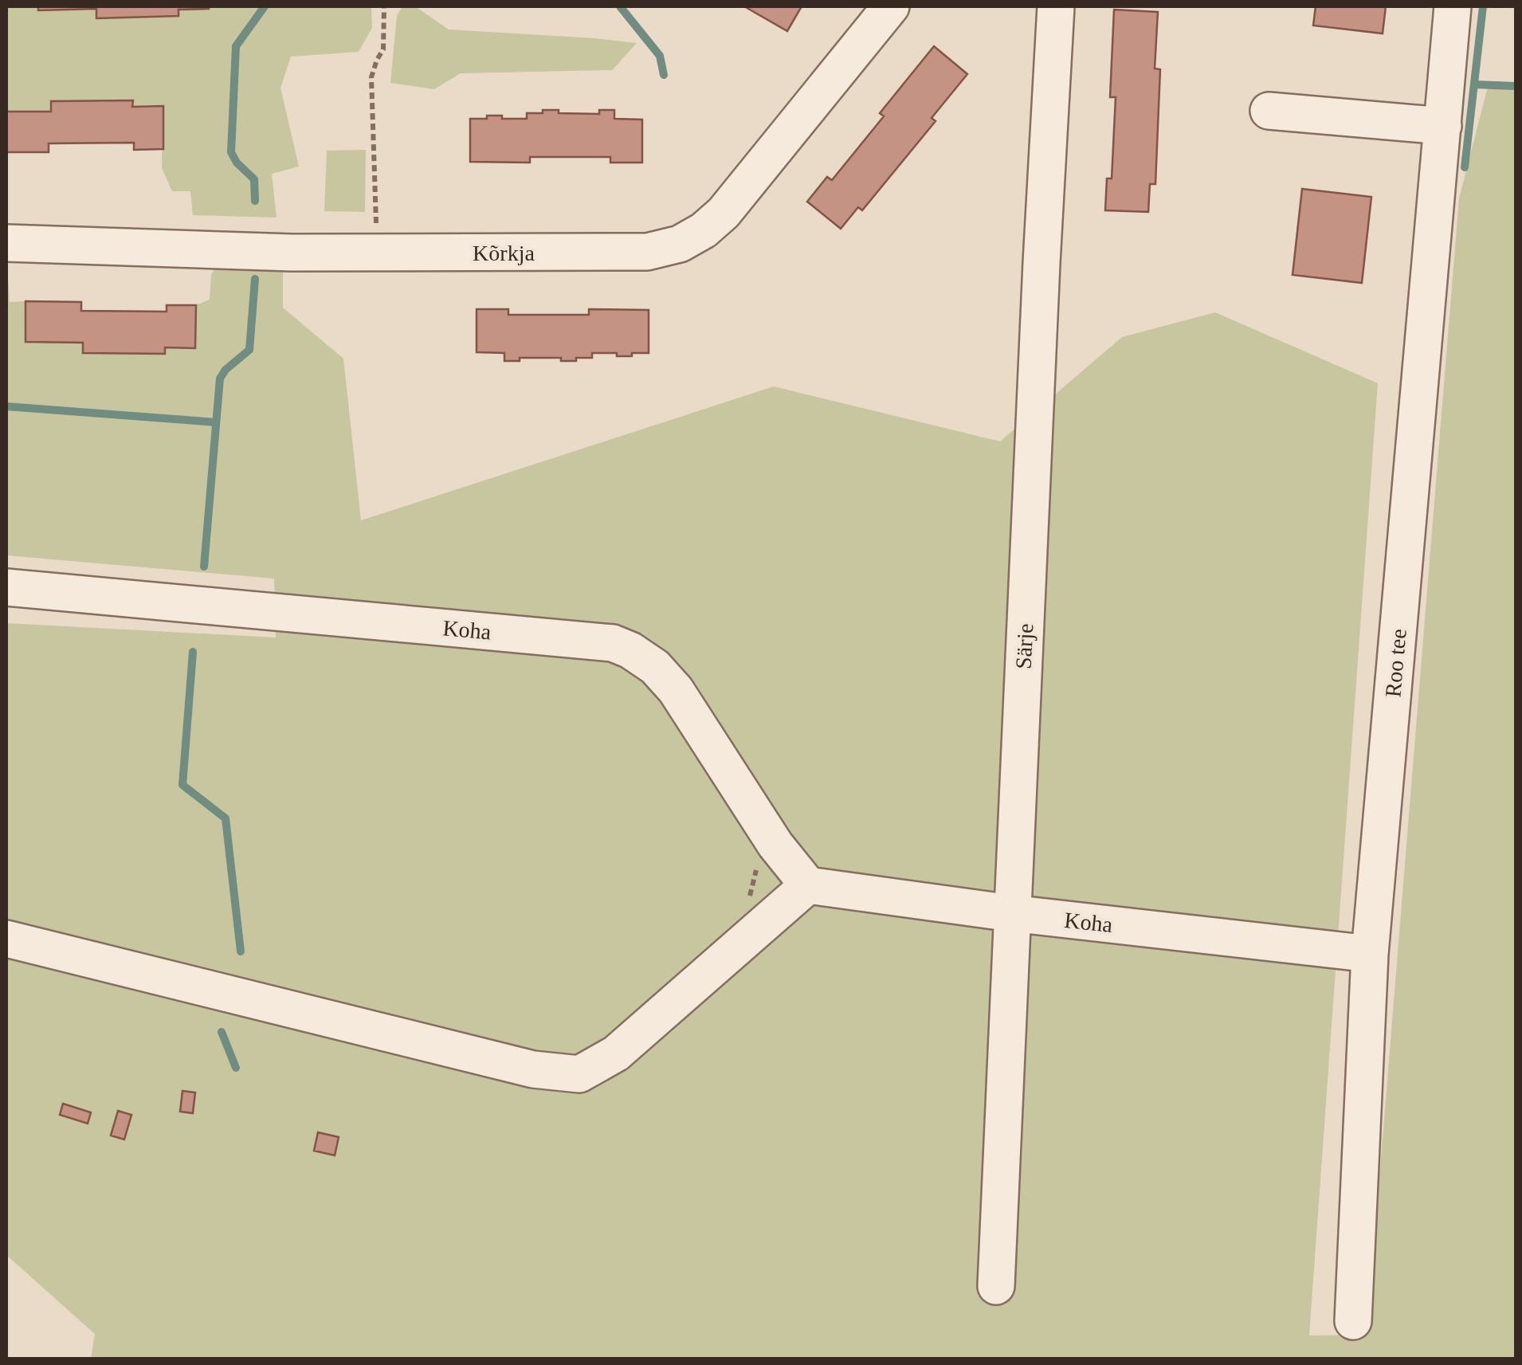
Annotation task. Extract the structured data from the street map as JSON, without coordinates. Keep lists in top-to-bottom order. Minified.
{"streets":{"street":["Kõrkja","Koha","Särje","Roo tee"]},"crossings":[["Koha","Särje"],["Koha","Roo tee"]]}
